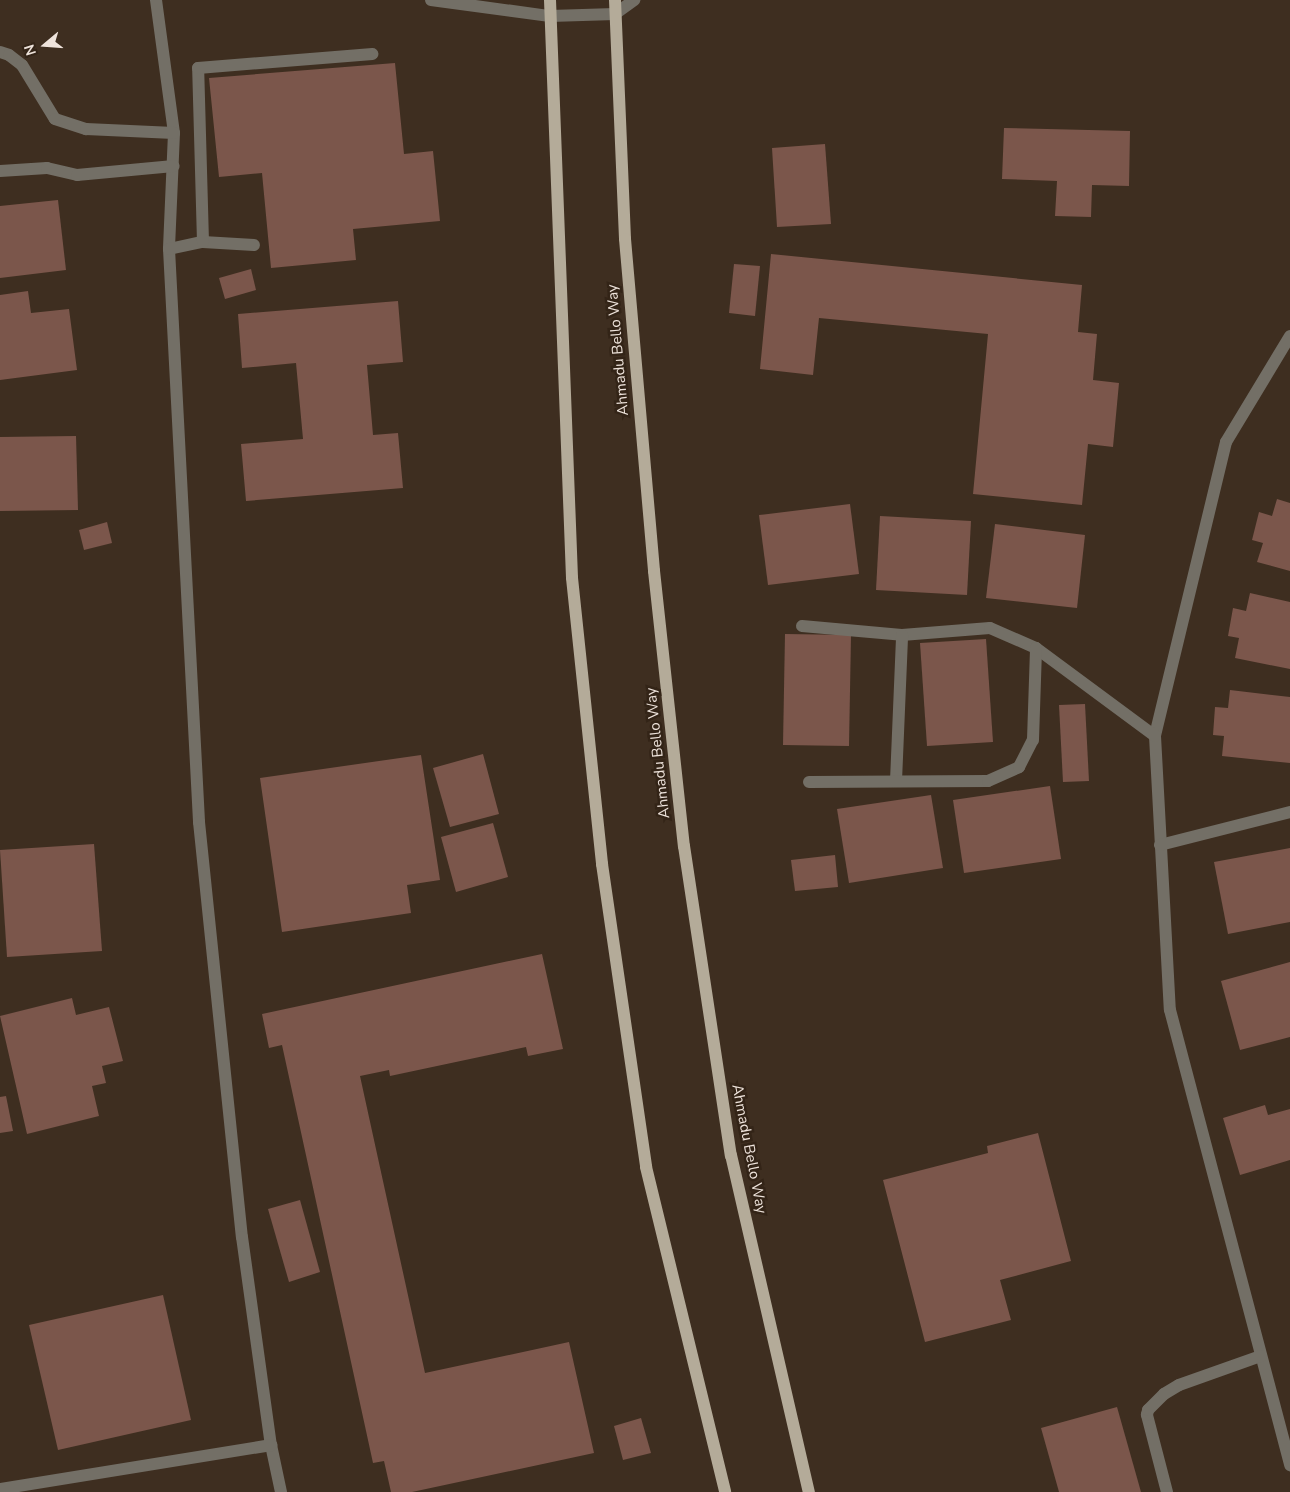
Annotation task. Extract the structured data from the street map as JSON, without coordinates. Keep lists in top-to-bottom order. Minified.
{"streets":{"main road":["Ahmadu Bello Way"]},"north":"left"}
